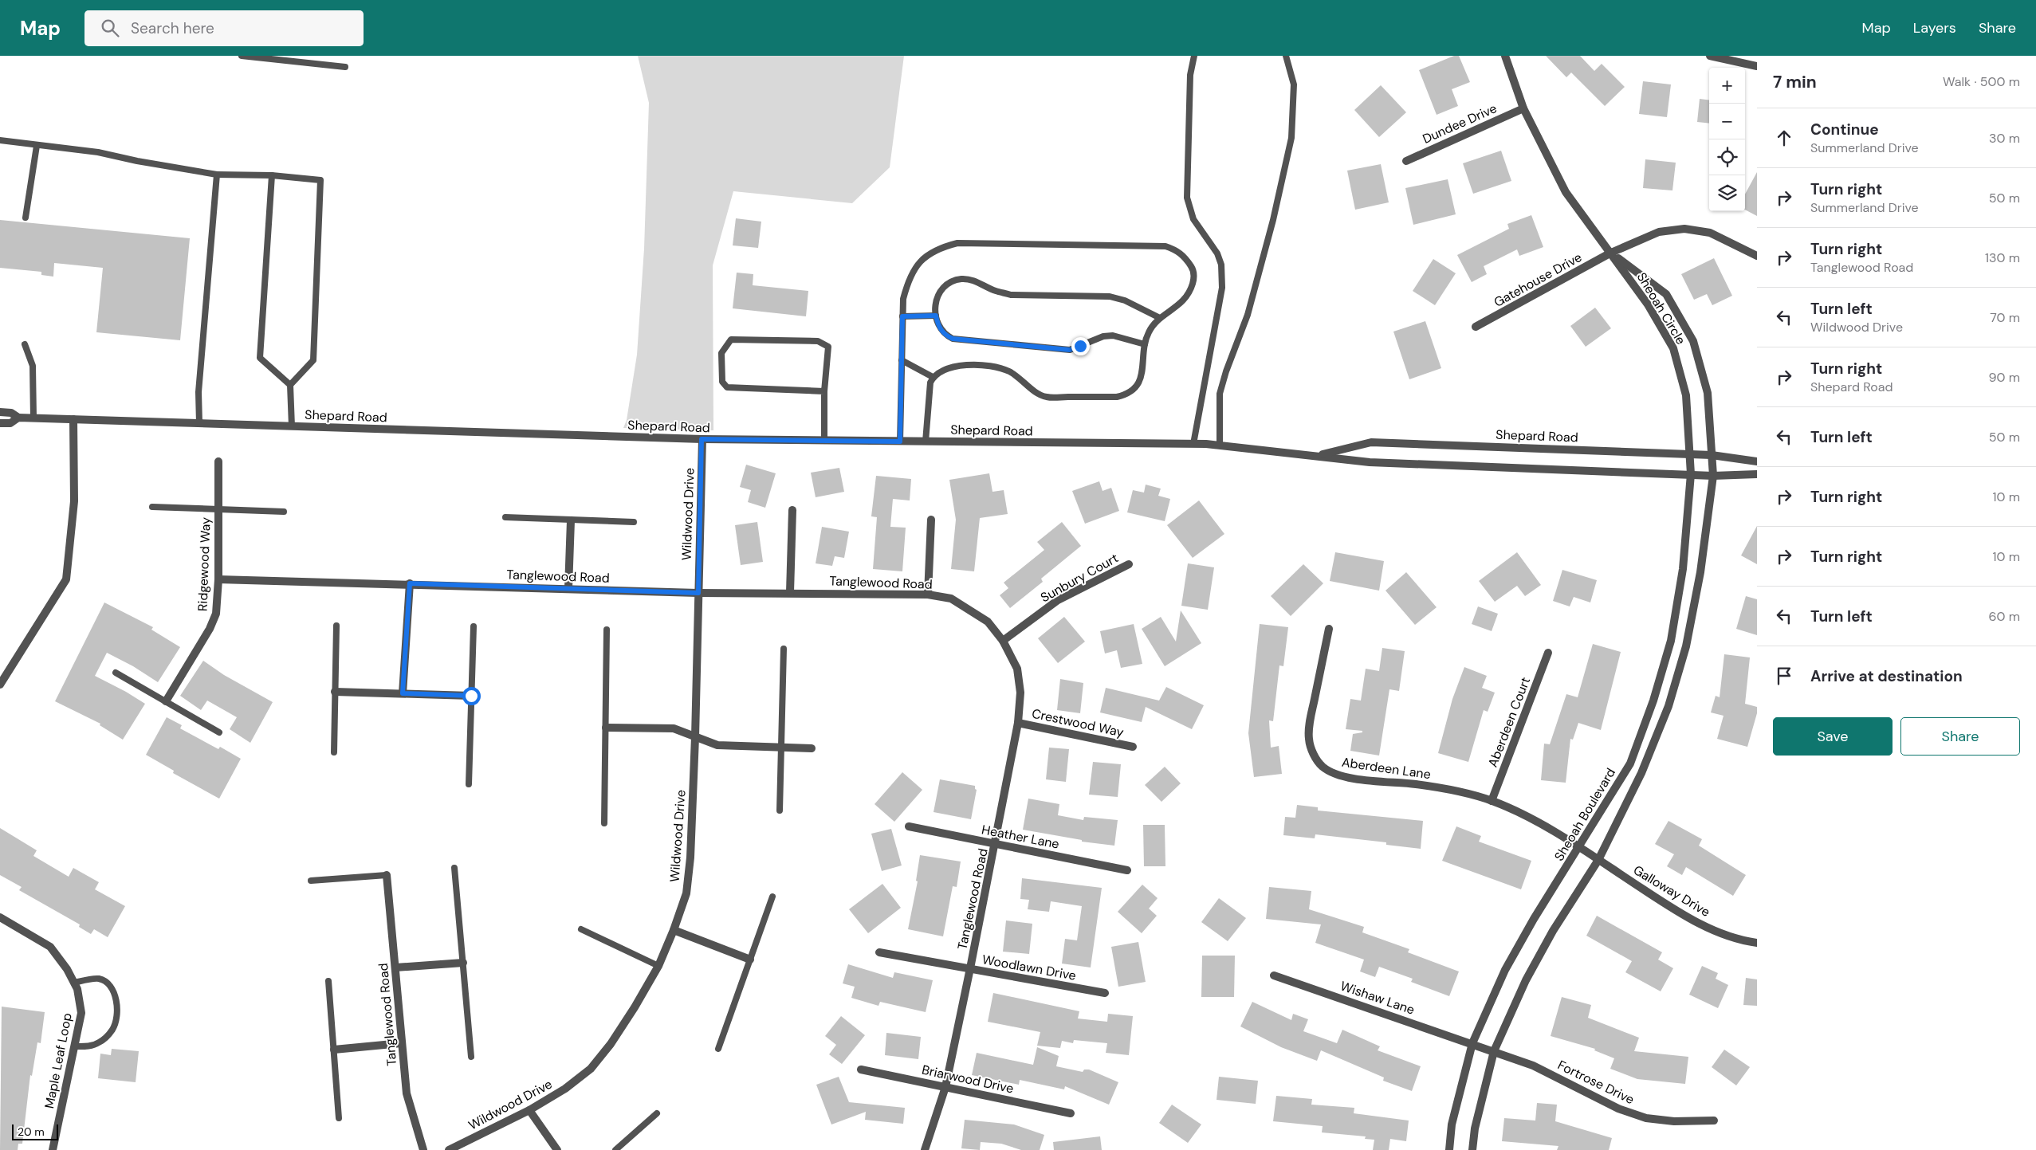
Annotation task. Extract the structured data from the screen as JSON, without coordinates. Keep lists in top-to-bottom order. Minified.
{"streets":{"street":["Dundee Drive","Gatehouse Drive","Sheoah Circle","Shepard Road","Wildwood Drive","Ridgewood Way","Tanglewood Road","Sunbury Court","Aberdeen Court","Crestwood Way","Aberdeen Lane","Sheoah Boulevard","Heather Lane","Galloway Drive","Woodlawn Drive","Wishaw Lane","Maple Leaf Loop","Briarwood Drive","Fortrose Drive"]},"crossings":[["Dundee Drive","Sheoah Circle"],["Gatehouse Drive","Sheoah Circle"],["Sheoah Circle","Shepard Road"],["Sheoah Circle","Sheoah Boulevard"],["Shepard Road","Wildwood Drive"],["Shepard Road","Sheoah Boulevard"],["Wildwood Drive","Tanglewood Road"],["Ridgewood Way","Tanglewood Road"],["Tanglewood Road","Sunbury Court"],["Tanglewood Road","Crestwood Way"],["Tanglewood Road","Heather Lane"],["Tanglewood Road","Woodlawn Drive"],["Tanglewood Road","Briarwood Drive"],["Aberdeen Court","Aberdeen Lane"],["Aberdeen Lane","Sheoah Boulevard"],["Aberdeen Lane","Galloway Drive"],["Sheoah Boulevard","Galloway Drive"],["Sheoah Boulevard","Wishaw Lane"],["Sheoah Boulevard","Fortrose Drive"],["Wishaw Lane","Fortrose Drive"]],"scale_bar":"20 m","page":{"header":"Map","search":"Search here","nav":["Map","Layers","Share"],"heading":["7 min","Walk · 500 m"],"map_buttons":["+","−"],"list":[["Continue","Summerland Drive","30 m"],["Turn right","Summerland Drive","50 m"],["Turn right","Tanglewood Road","130 m"],["Turn left","Wildwood Drive","70 m"],["Turn right","Shepard Road","90 m"],["Turn left","50 m"],["Turn right","10 m"],["Turn right","10 m"],["Turn left","60 m"],"Arrive at destination"],"buttons":["Save","Share"],"scale":"20 m"}}
